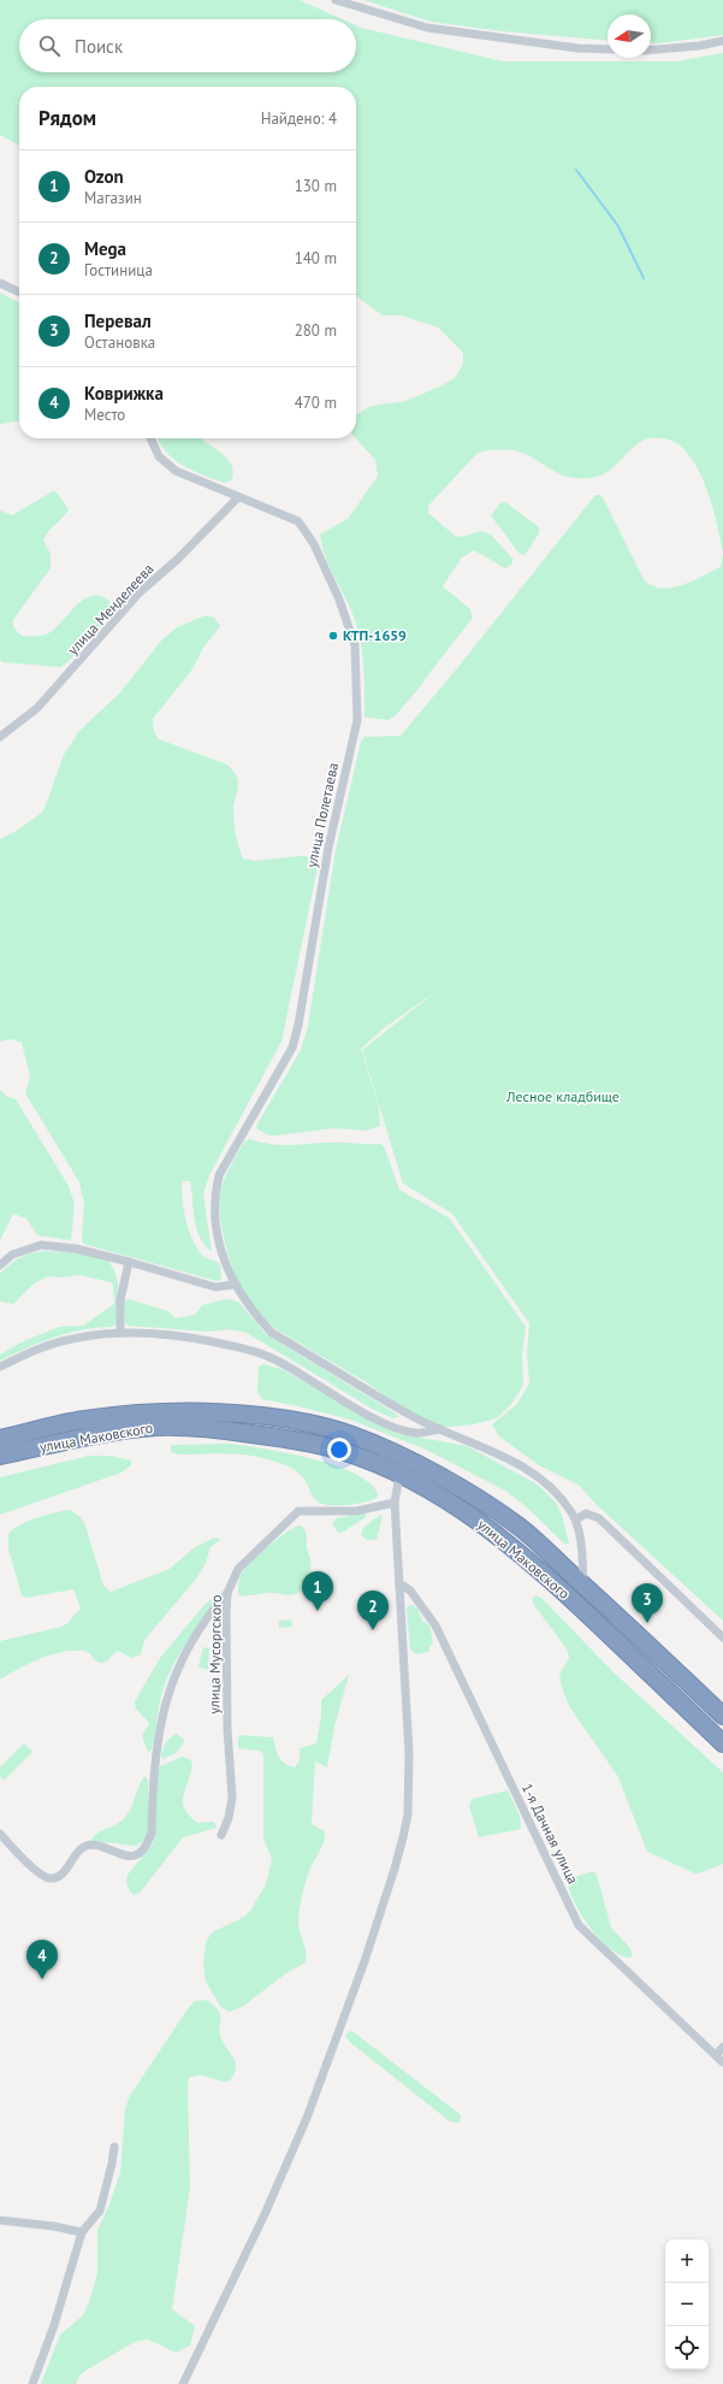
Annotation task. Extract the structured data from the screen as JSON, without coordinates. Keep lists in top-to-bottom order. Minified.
{"streets":{"highway":["улица Маковского"],"street":["улица Менделеева","улица Полетаева","улица Мусоргского","1-я Дачная улица"]},"crossings":[["улица Менделеева","улица Полетаева"]],"parks":["Лесное кладбище"],"places":["КТП-1659"],"north":"left","page":{"search":"Поиск","heading":["Рядом","Найдено: 4"],"list":[{"mark":"1","name":"Ozon","note":"Магазин","value":"130 m"},{"mark":"2","name":"Mega","note":"Гостиница","value":"140 m"},{"mark":"3","name":"Перевал","note":"Остановка","value":"280 m"},{"mark":"4","name":"Коврижка","note":"Место","value":"470 m"}],"pins":["1","3","2","4"],"map_buttons":["+","−"]}}
